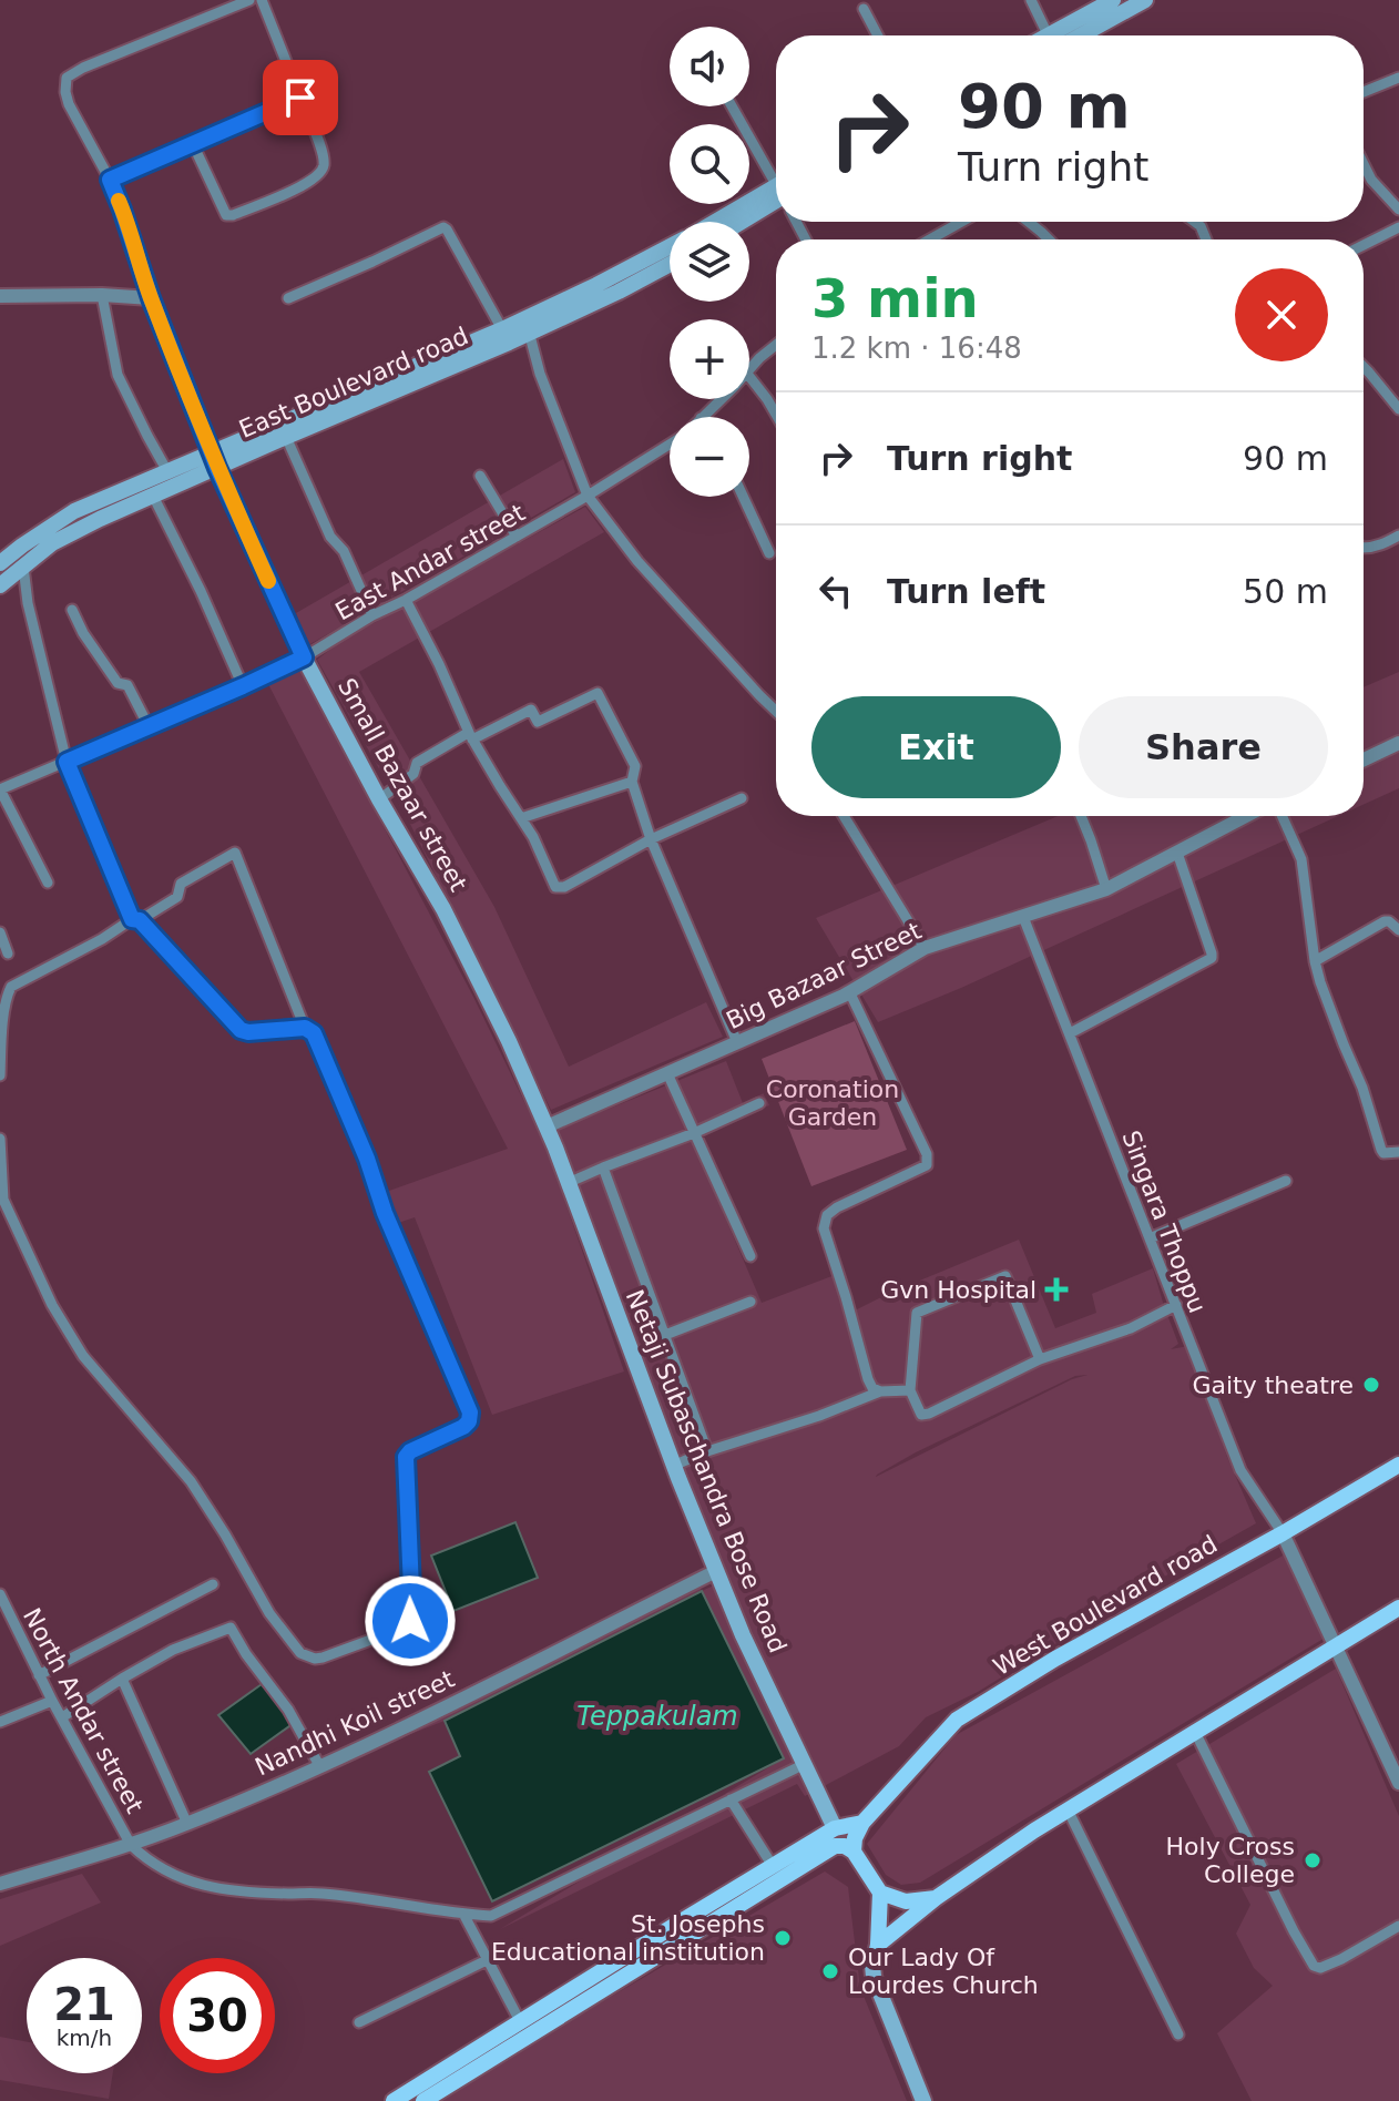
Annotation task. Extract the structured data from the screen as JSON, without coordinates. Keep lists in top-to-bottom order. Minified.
{"streets":{"main road":["East Boulevard road","Small Bazaar street","Netaji Subaschandra Bose Road","West Boulevard road"],"street":["East Andar street","Big Bazaar Street","Singara Thoppu","North Andar street","Nandhi Koil street"]},"crossings":[["East Boulevard road","Small Bazaar street"],["East Andar street","Small Bazaar street"],["Small Bazaar street","Big Bazaar Street"],["Small Bazaar street","Netaji Subaschandra Bose Road"],["Big Bazaar Street","Singara Thoppu"],["Big Bazaar Street","Netaji Subaschandra Bose Road"],["Singara Thoppu","West Boulevard road"],["Netaji Subaschandra Bose Road","Nandhi Koil street"],["North Andar street","Nandhi Koil street"]],"water":["Teppakulam"],"parks":["Coronation Garden"],"places":{"health":["Gvn Hospital"],"other":["Gaity theatre","Holy Cross College","St. Josephs Educational institution","Our Lady Of Lourdes Church"]},"page":{"map_buttons":["+","−"],"turn":["90 m","Turn right"],"heading":["3 min","1.2 km · 16:48"],"list":[{"name":"Turn right","value":"90 m"},{"name":"Turn left","value":"50 m"}],"buttons":["Exit","Share"],"speed":"21 km/h","limit":"30"}}
